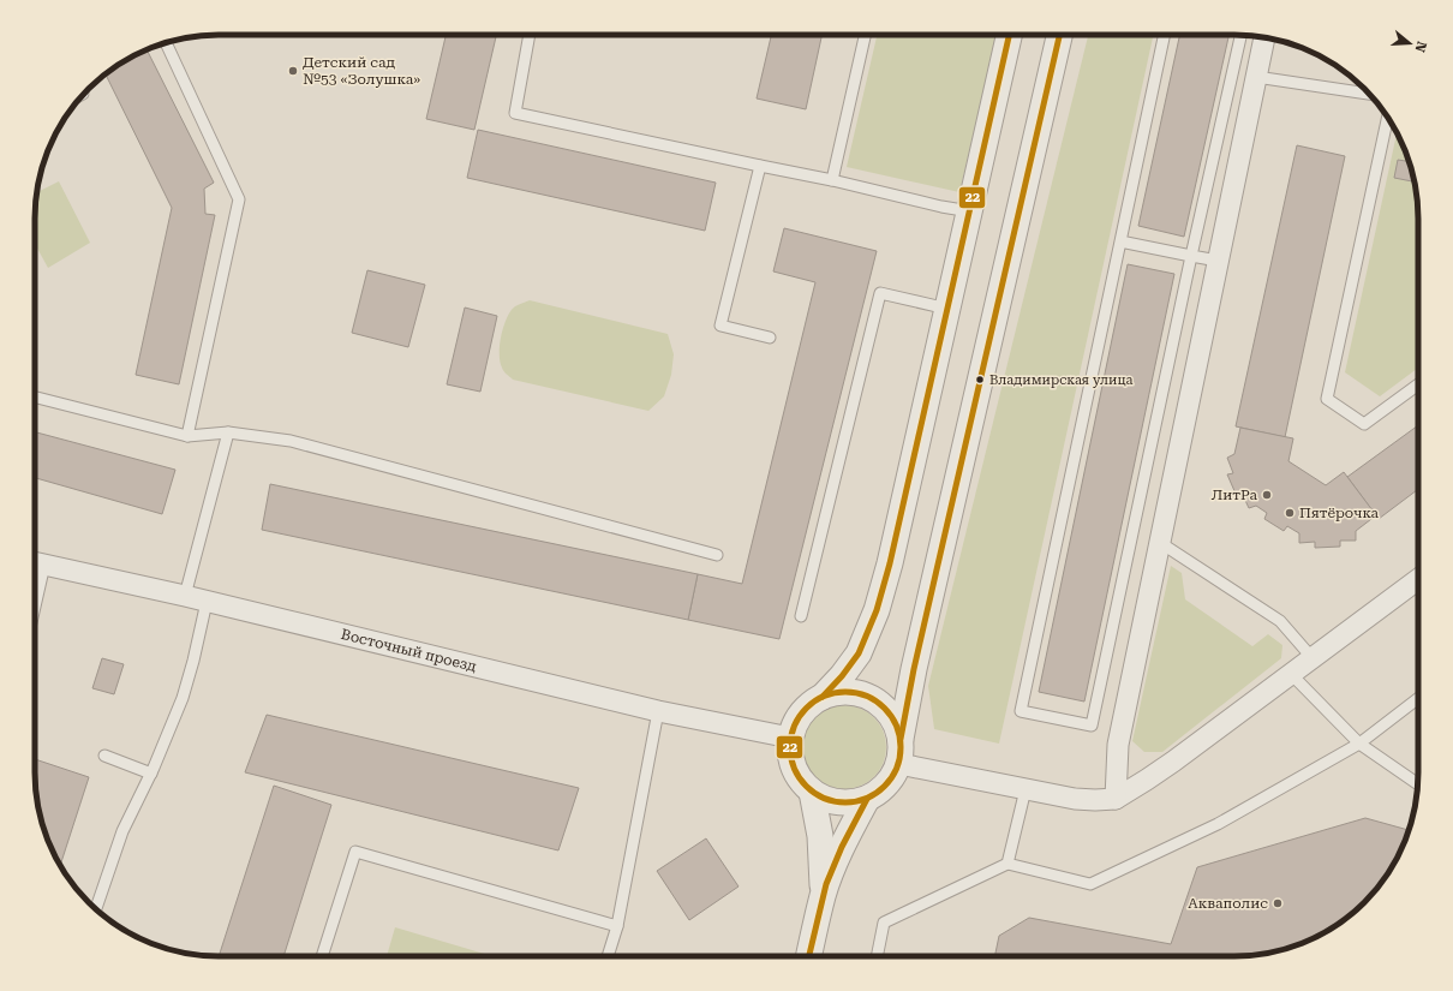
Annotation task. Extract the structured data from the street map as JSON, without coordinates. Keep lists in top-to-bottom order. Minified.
{"streets":{"street":["Восточный проезд"]},"places":["Детский сад №53 «Золушка»","Владимирская улица","ЛитРа","Пятёрочка","Акваполис"],"lines":["transit line 22"],"north":"right"}
